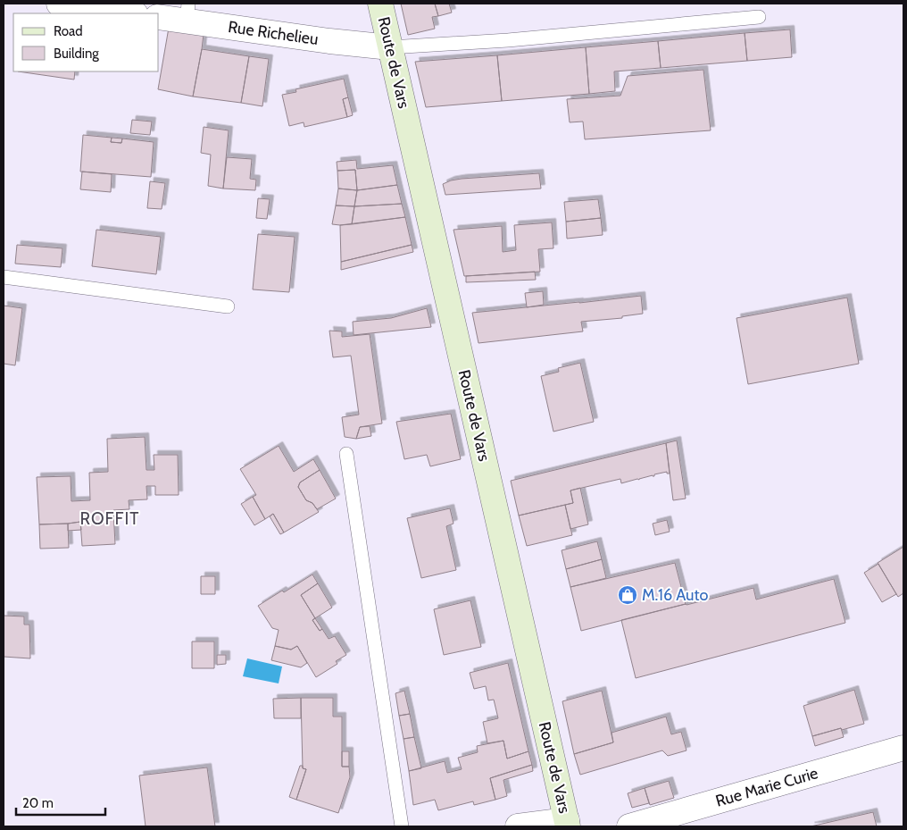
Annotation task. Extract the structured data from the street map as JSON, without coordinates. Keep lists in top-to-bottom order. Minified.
{"streets":{"main road":["Route de Vars"],"street":["Rue Richelieu","Rue Marie Curie"]},"crossings":[["Rue Richelieu","Route de Vars"]],"districts":["ROFFIT"],"places":{"shop":["M.16 Auto"]},"legend":["Road","Building"],"scale_bar":"20 m"}
